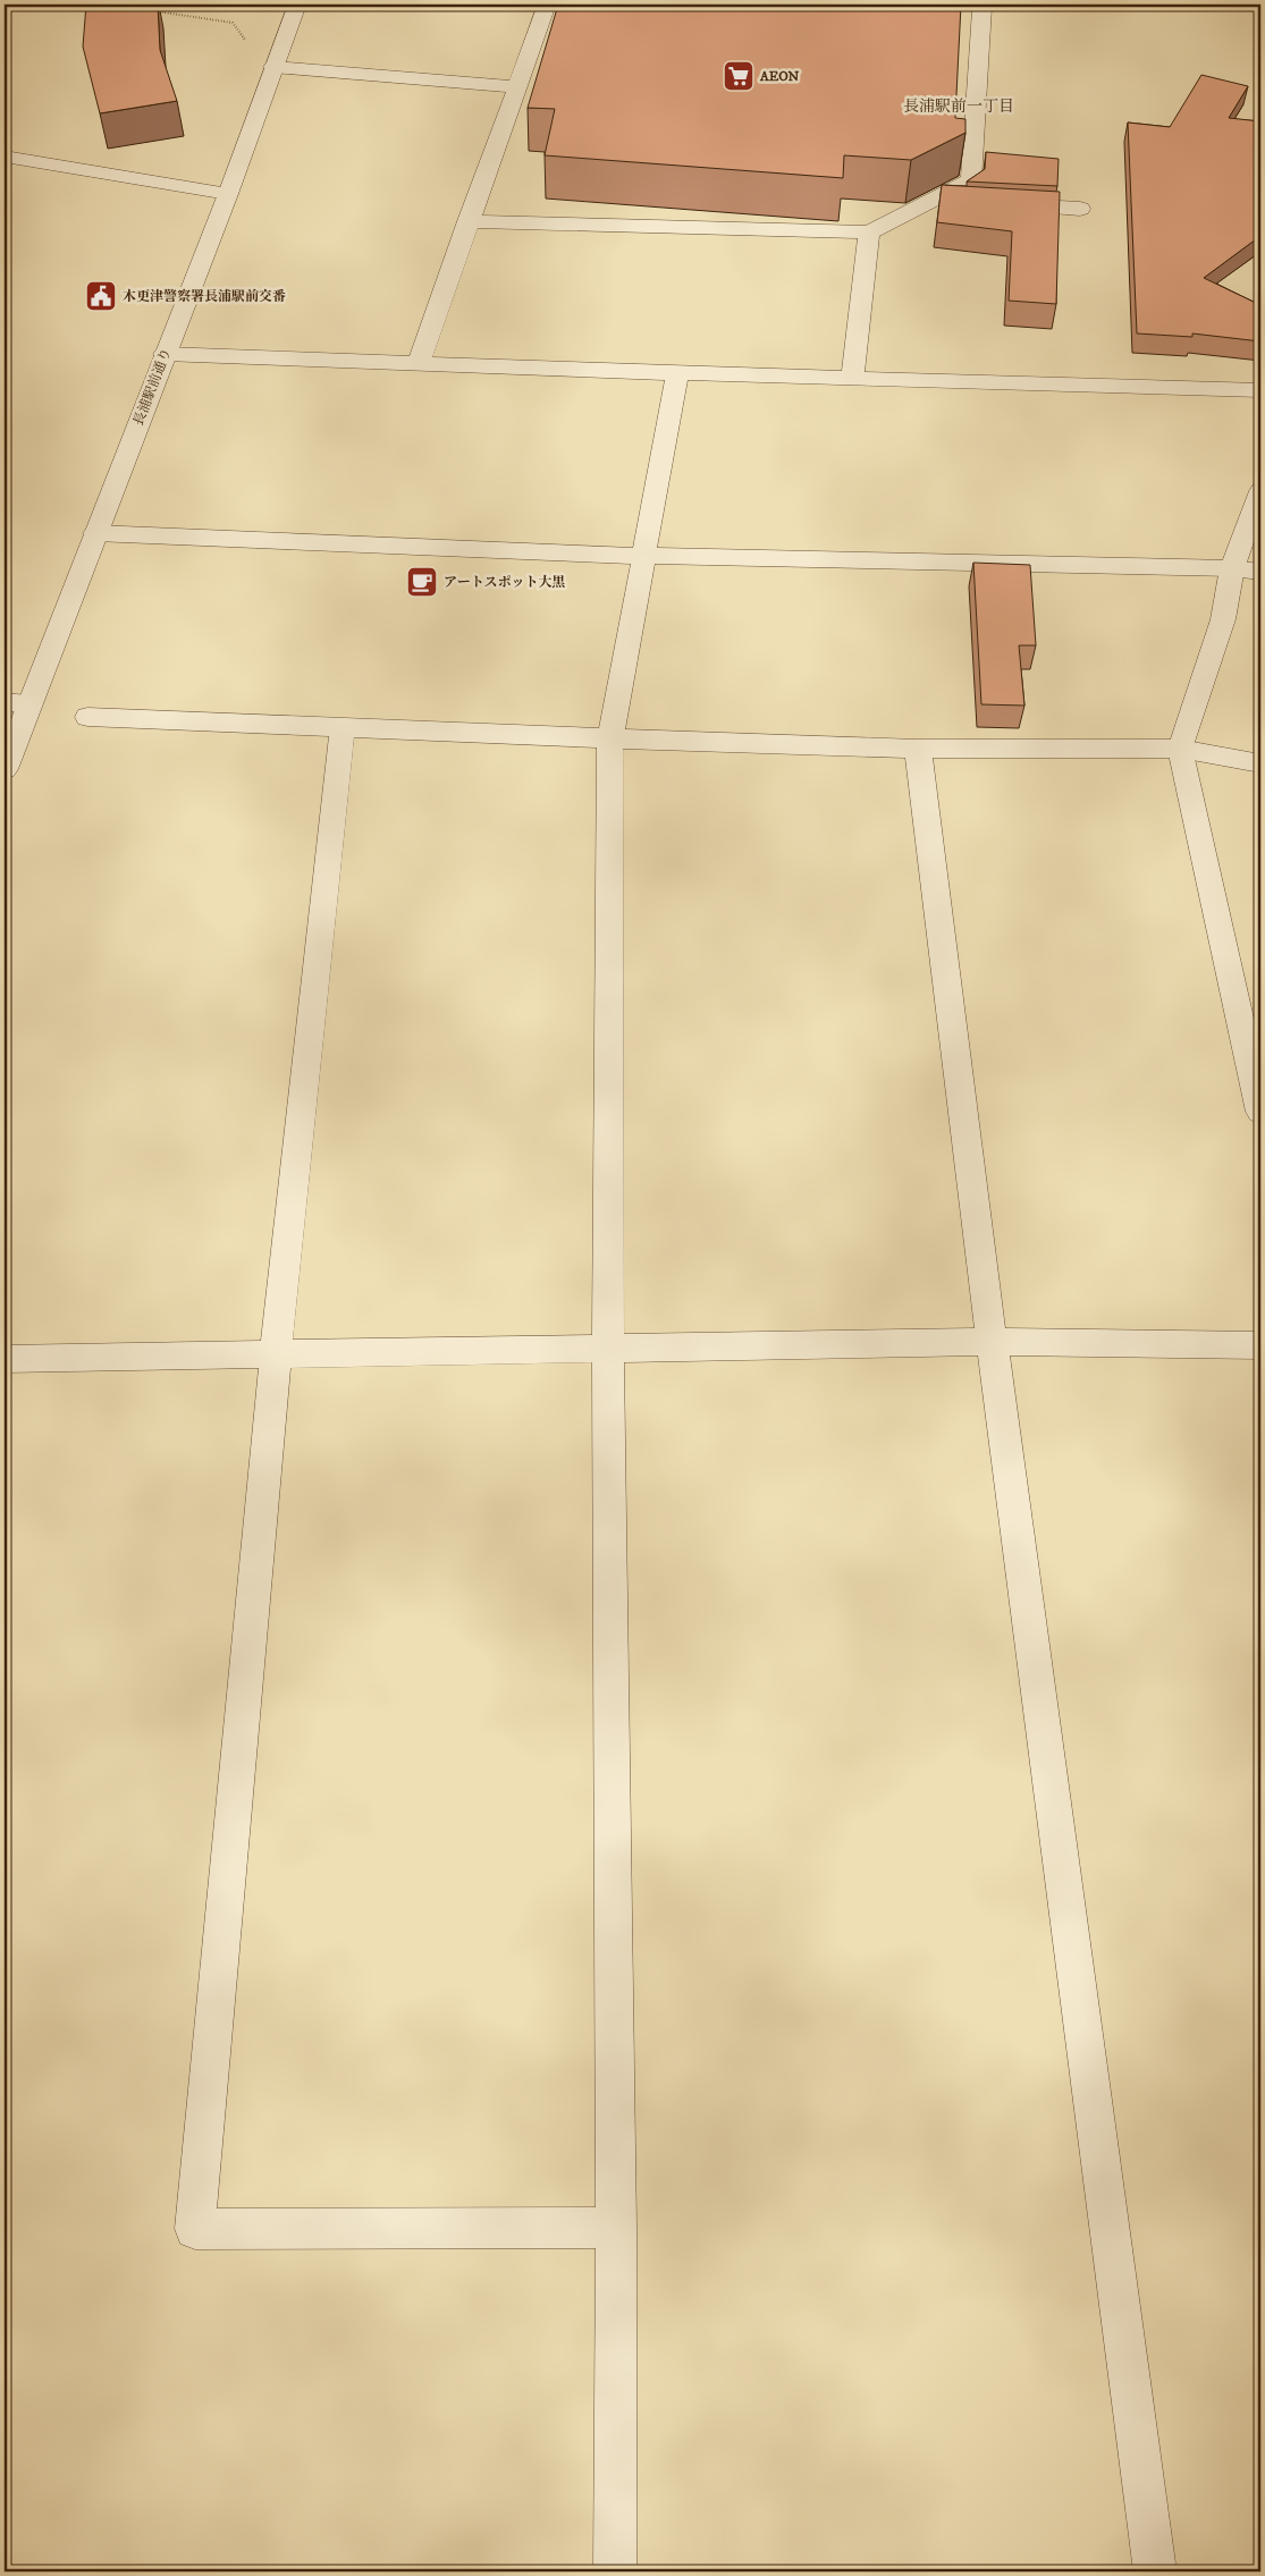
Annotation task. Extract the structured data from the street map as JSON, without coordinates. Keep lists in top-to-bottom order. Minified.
{"streets":{"street":["長浦駅前通り"]},"districts":["長浦駅前一丁目"],"places":{"supermarket":["AEON"],"public building":["木更津警察署長浦駅前交番"],"cafe":["アートスポット大黒"]}}
